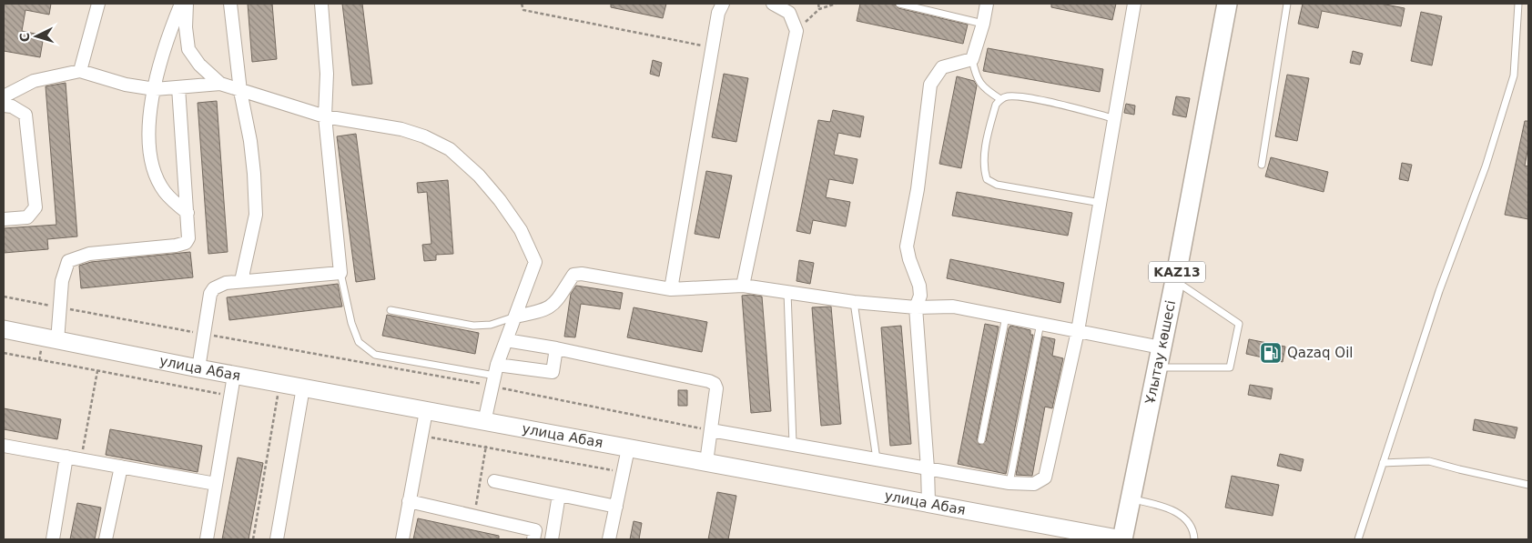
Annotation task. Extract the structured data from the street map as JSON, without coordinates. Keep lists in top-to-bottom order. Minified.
{"streets":{"main road":["KAZ13","Ұлытау көшесі"],"street":["улица Абая"]},"crossings":[["Ұлытау көшесі","улица Абая"]],"places":{"fuel station":["Qazaq Oil"]},"north":"left"}
